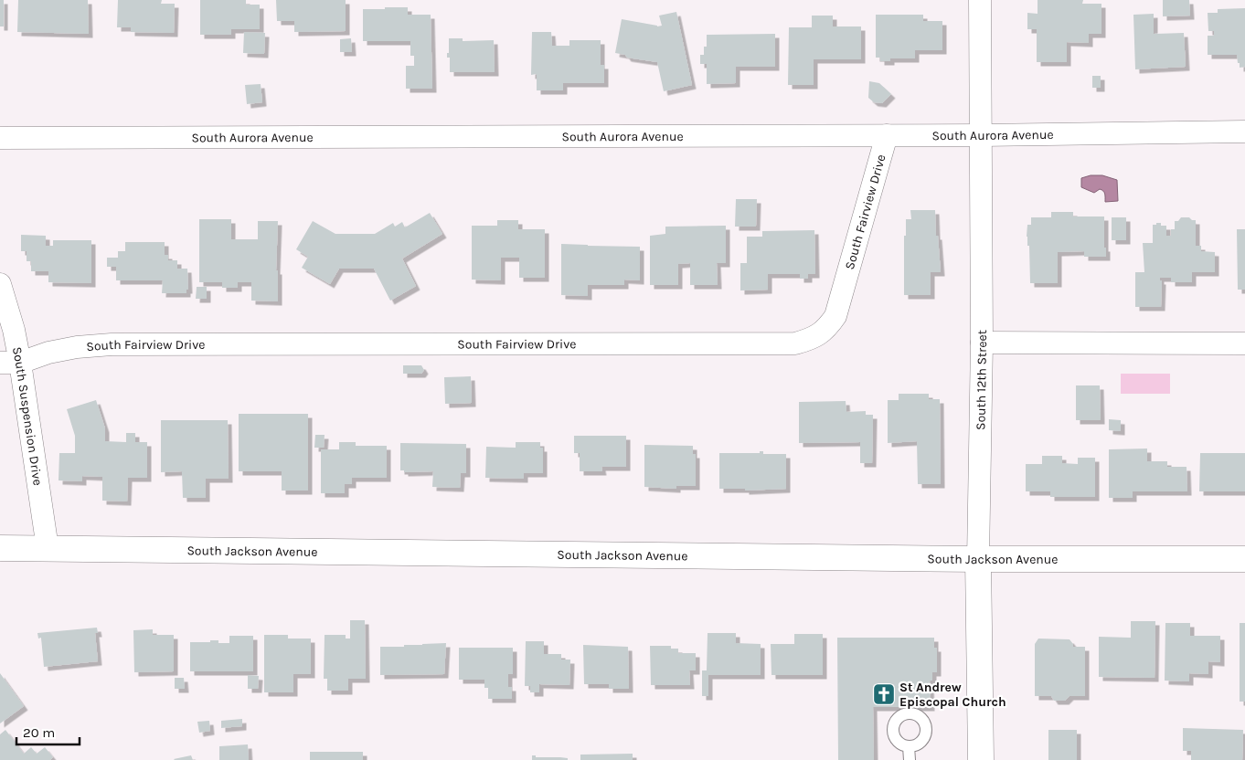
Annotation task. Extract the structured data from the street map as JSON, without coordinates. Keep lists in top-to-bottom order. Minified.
{"streets":{"main road":["South 12th Street","South Jackson Avenue"],"street":["South Aurora Avenue","South Fairview Drive","South Suspension Drive"]},"crossings":[["South Aurora Avenue","South Fairview Drive"],["South Aurora Avenue","South 12th Street"],["South Fairview Drive","South Suspension Drive"],["South 12th Street","South Jackson Avenue"],["South Suspension Drive","South Jackson Avenue"]],"places":{"church":["St Andrew Episcopal Church"]},"scale_bar":"20 m"}
